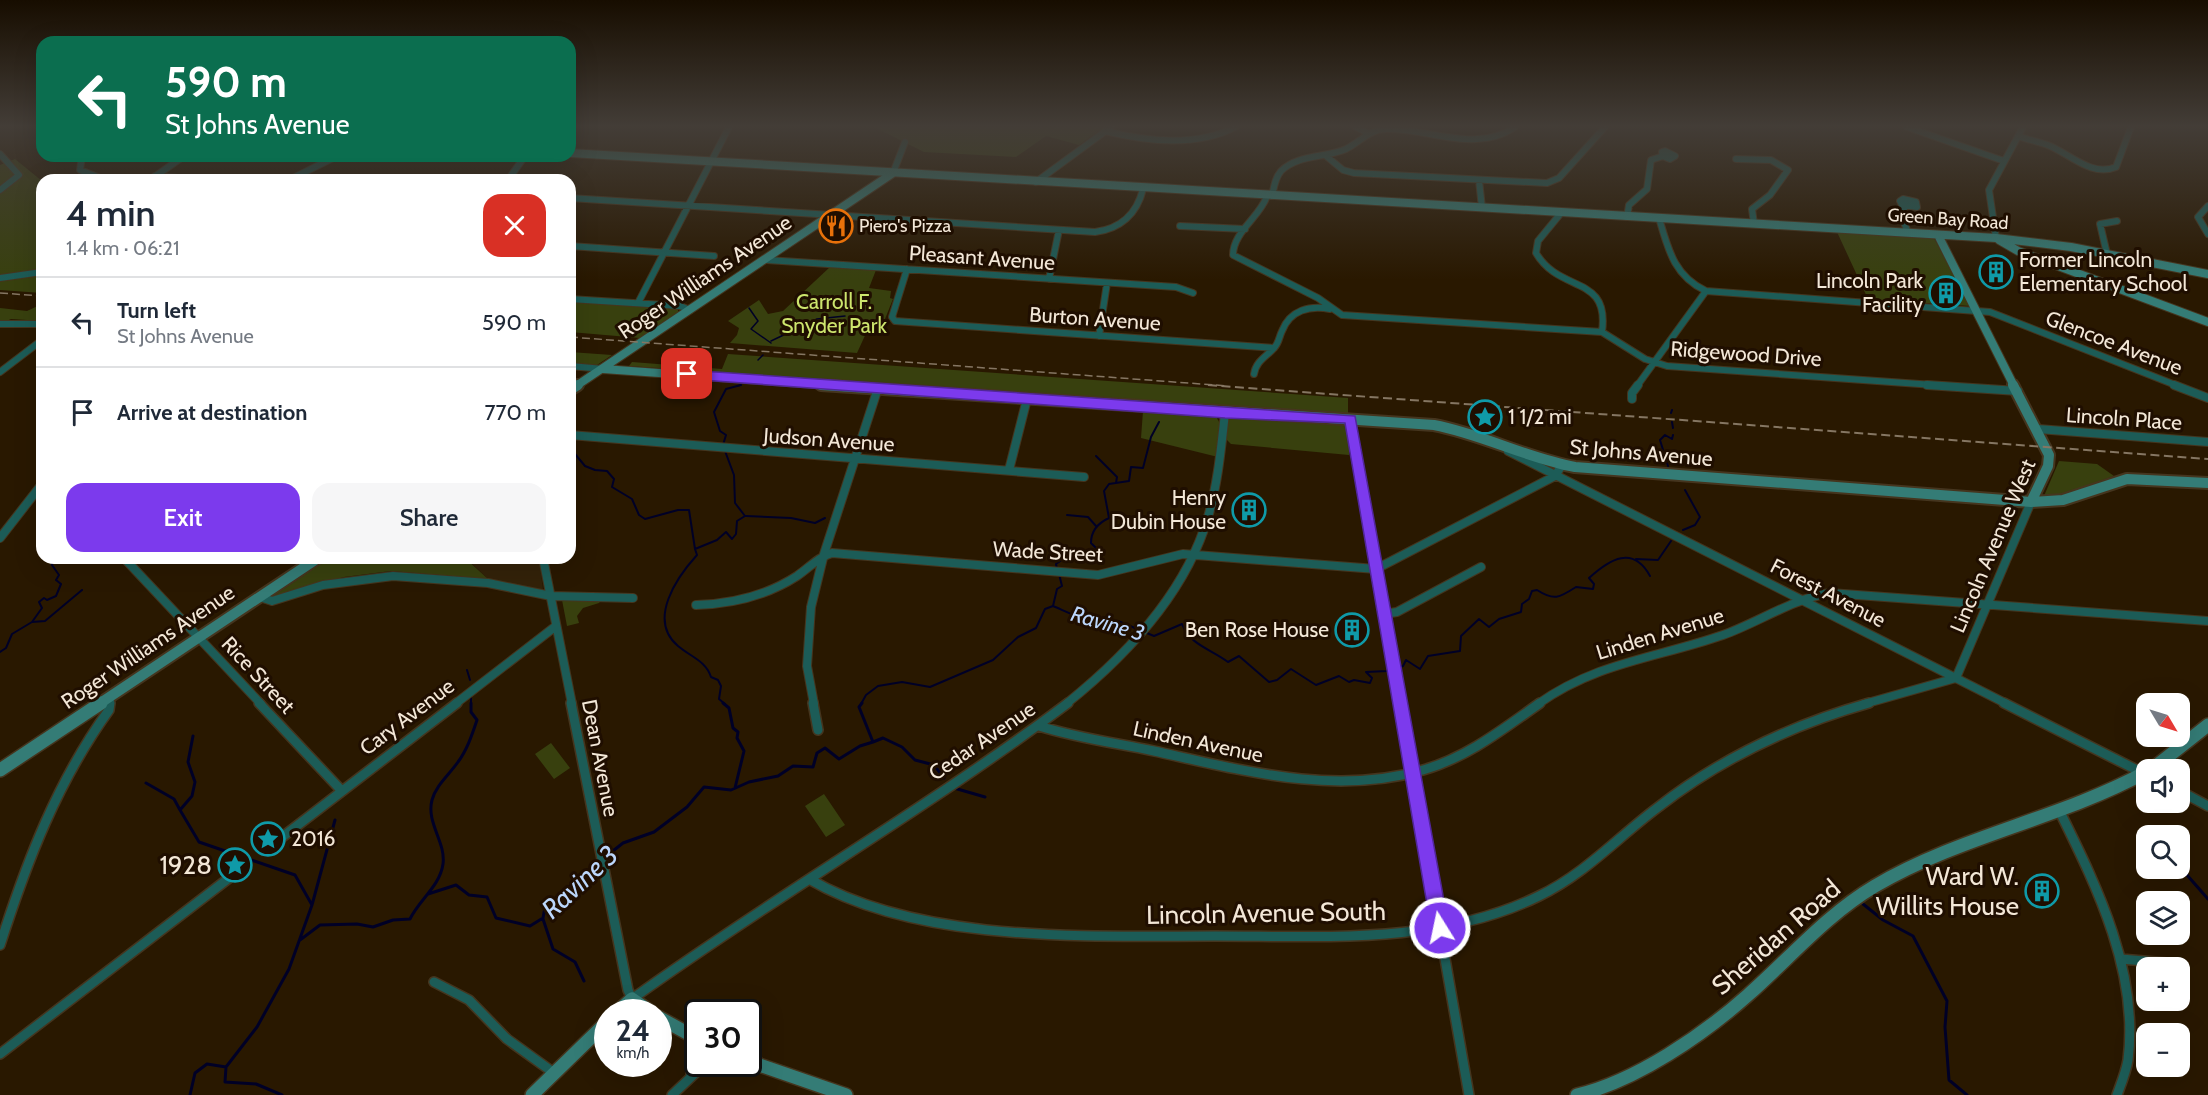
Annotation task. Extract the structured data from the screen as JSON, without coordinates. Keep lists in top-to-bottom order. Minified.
{"streets":{"street":["Green Bay Road","Pleasant Avenue","Roger Williams Avenue","Burton Avenue","Glencoe Avenue","Ridgewood Drive","Lincoln Place","Judson Avenue","St Johns Avenue","Lincoln Avenue West","Wade Street","Forest Avenue","Linden Avenue","Rice Street","Cary Avenue","Cedar Avenue","Dean Avenue","Lincoln Avenue South","Sheridan Road"]},"crossings":[["Green Bay Road","Glencoe Avenue"],["Green Bay Road","Ridgewood Drive"],["Green Bay Road","Lincoln Avenue West"],["Pleasant Avenue","Roger Williams Avenue"],["Pleasant Avenue","Burton Avenue"],["Roger Williams Avenue","St Johns Avenue"],["Roger Williams Avenue","Rice Street"],["Glencoe Avenue","Lincoln Avenue West"],["Ridgewood Drive","Lincoln Avenue West"],["Lincoln Place","Lincoln Avenue West"],["St Johns Avenue","Lincoln Avenue West"],["St Johns Avenue","Forest Avenue"],["St Johns Avenue","Cedar Avenue"],["Lincoln Avenue West","Forest Avenue"],["Lincoln Avenue West","Linden Avenue"],["Lincoln Avenue West","Lincoln Avenue South"],["Wade Street","Cedar Avenue"],["Forest Avenue","Linden Avenue"],["Forest Avenue","Lincoln Avenue South"],["Linden Avenue","Cedar Avenue"],["Rice Street","Cary Avenue"],["Cary Avenue","Dean Avenue"],["Cedar Avenue","Dean Avenue"],["Cedar Avenue","Lincoln Avenue South"]],"water":["Ravine 3"],"parks":["Carroll F. Snyder Park"],"places":{"restaurant":["Piero's Pizza"],"building":["Former Lincoln Elementary School","Lincoln Park Facility","Henry Dubin House","Ben Rose House","Ward W. Willits House"],"place":["1 1/2 mi","2016","1928"]},"north":"bottom right","page":{"turn":["590 m","St Johns Avenue"],"heading":["4 min","1.4 km · 06:21"],"list":[{"name":"Turn left","note":"St Johns Avenue","value":"590 m"},{"name":"Arrive at destination","value":"770 m"}],"buttons":["Exit","Share"],"map_buttons":["+","−"],"speed":"24 km/h","limit":"30"}}
